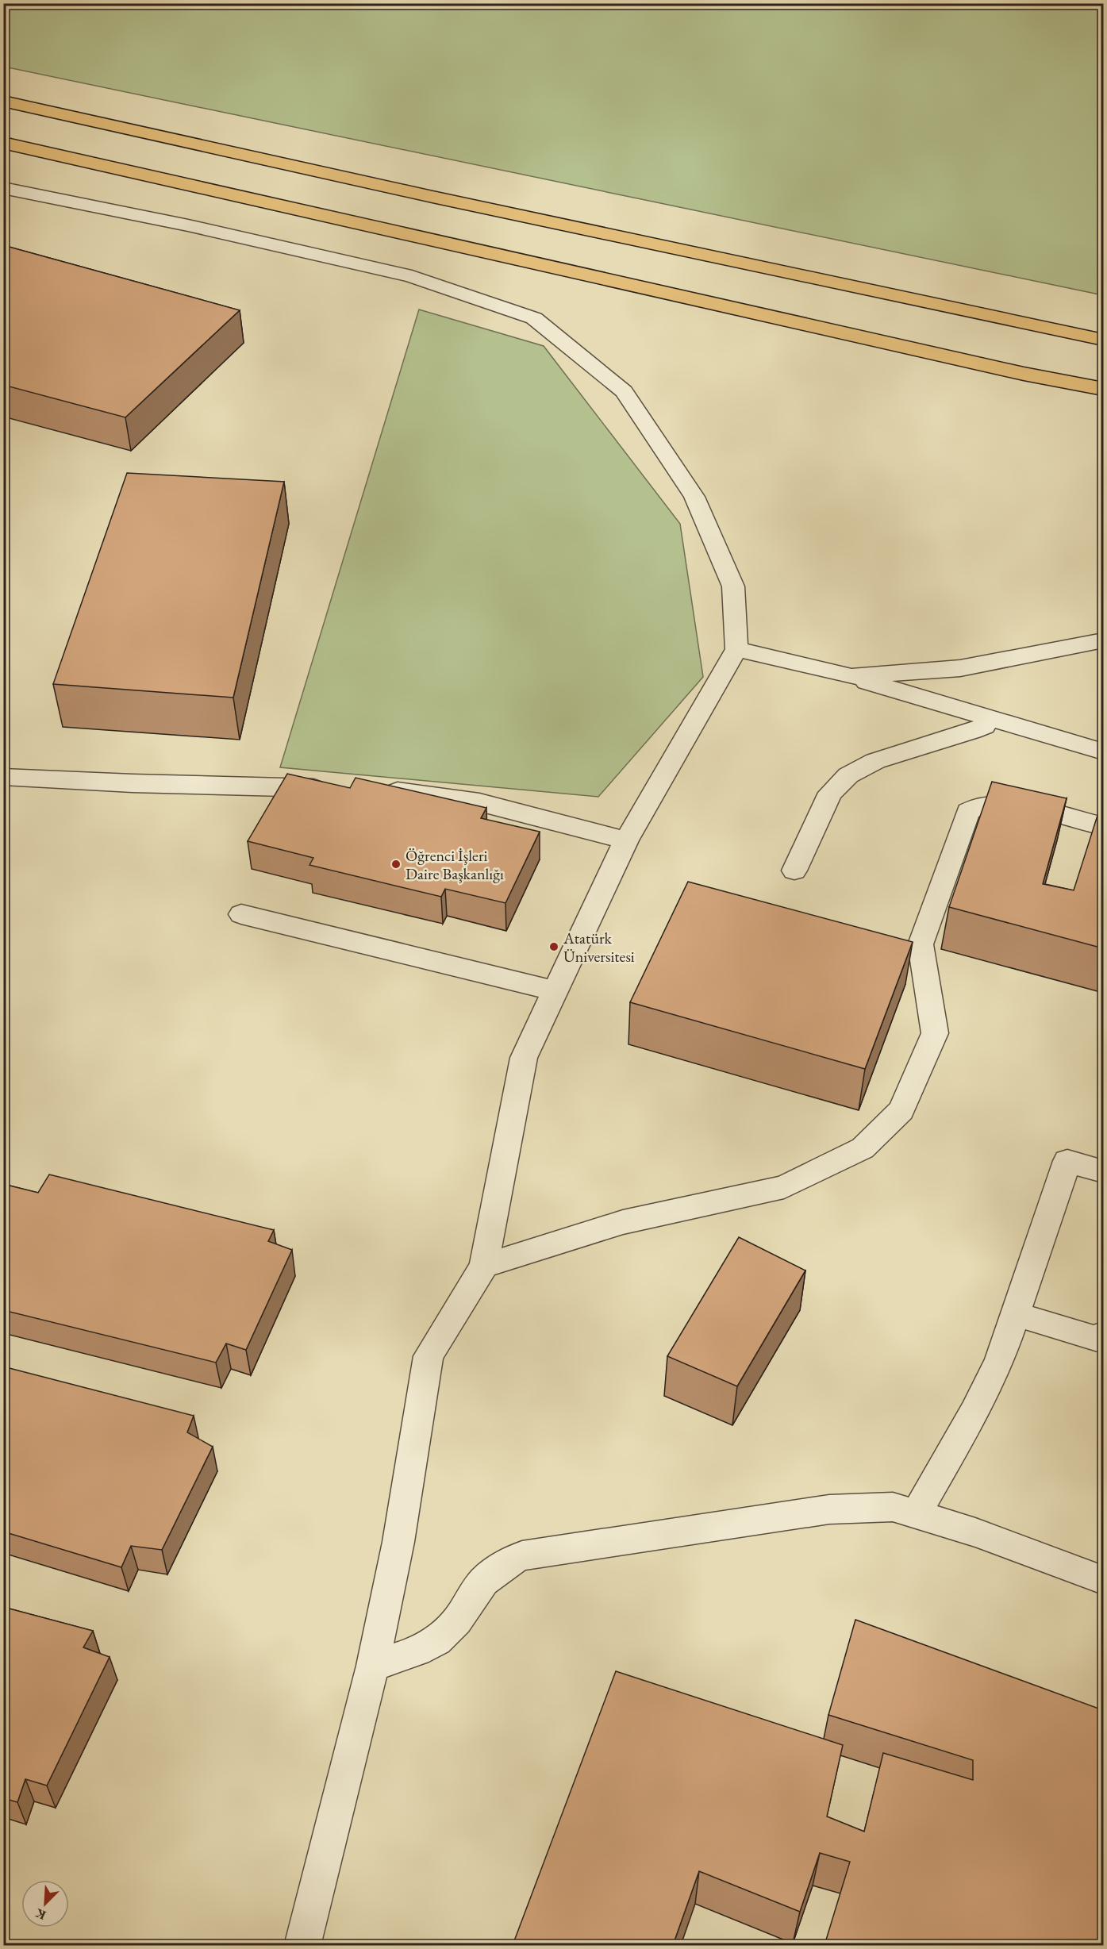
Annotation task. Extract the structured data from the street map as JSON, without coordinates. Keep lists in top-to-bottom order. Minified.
{"places":["Öğrenci İşleri Daire Başkanlığı","Atatürk Üniversitesi"],"north":"bottom left"}
